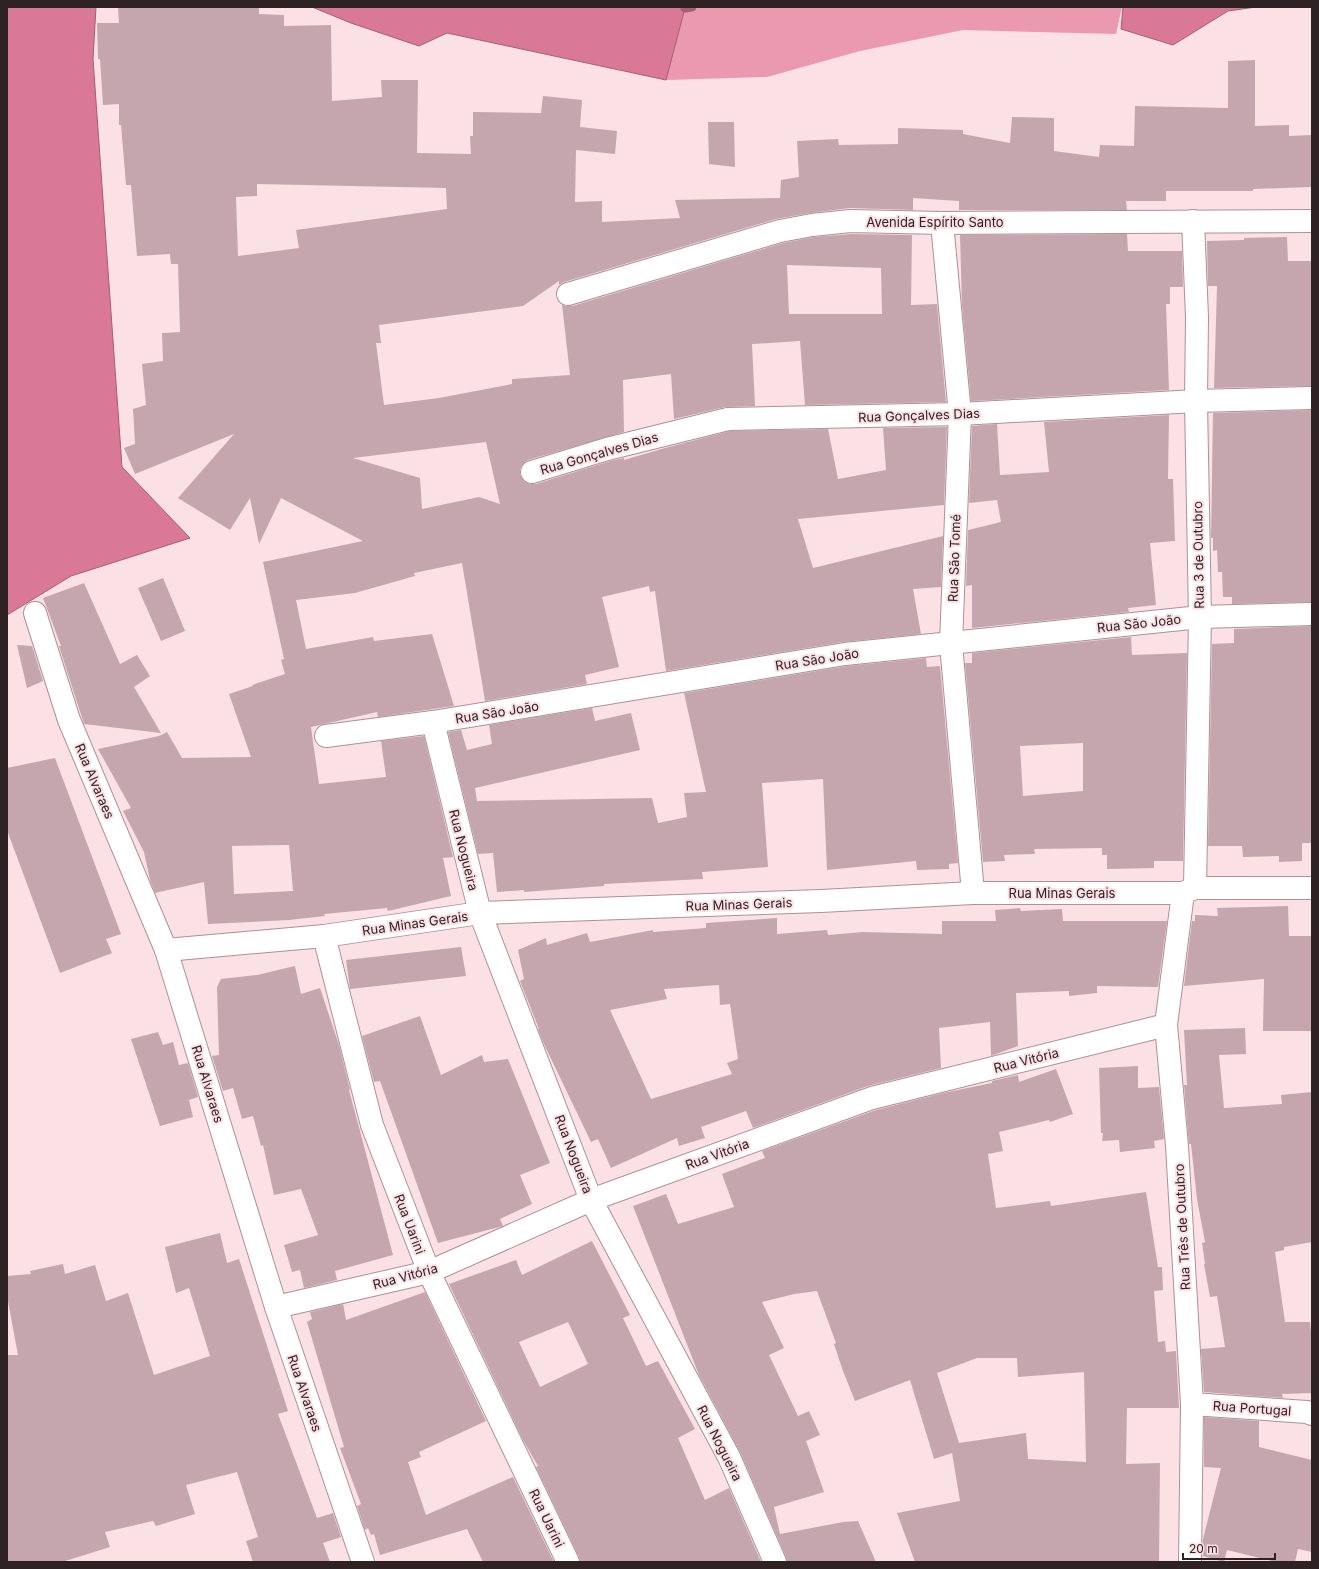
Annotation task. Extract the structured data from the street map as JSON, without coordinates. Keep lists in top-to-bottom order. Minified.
{"streets":{"street":["Avenida Espírito Santo","Rua Gonçalves Dias","Rua 3 de Outubro","Rua São Tomé","Rua São João","Rua Alvaraes","Rua Nogueira","Rua Minas Gerais","Rua Vitória","Rua Uarini","Rua Três de Outubro","Rua Portugal"]},"crossings":[["Avenida Espírito Santo","Rua 3 de Outubro"],["Avenida Espírito Santo","Rua São Tomé"],["Rua Gonçalves Dias","Rua 3 de Outubro"],["Rua Gonçalves Dias","Rua São Tomé"],["Rua 3 de Outubro","Rua São João"],["Rua 3 de Outubro","Rua Minas Gerais"],["Rua 3 de Outubro","Rua Três de Outubro"],["Rua São Tomé","Rua São João"],["Rua São Tomé","Rua Minas Gerais"],["Rua São João","Rua Nogueira"],["Rua Alvaraes","Rua Minas Gerais"],["Rua Alvaraes","Rua Vitória"],["Rua Nogueira","Rua Minas Gerais"],["Rua Nogueira","Rua Vitória"],["Rua Minas Gerais","Rua Uarini"],["Rua Minas Gerais","Rua Três de Outubro"],["Rua Vitória","Rua Uarini"],["Rua Vitória","Rua Três de Outubro"],["Rua Três de Outubro","Rua Portugal"]],"scale_bar":"20 m"}
